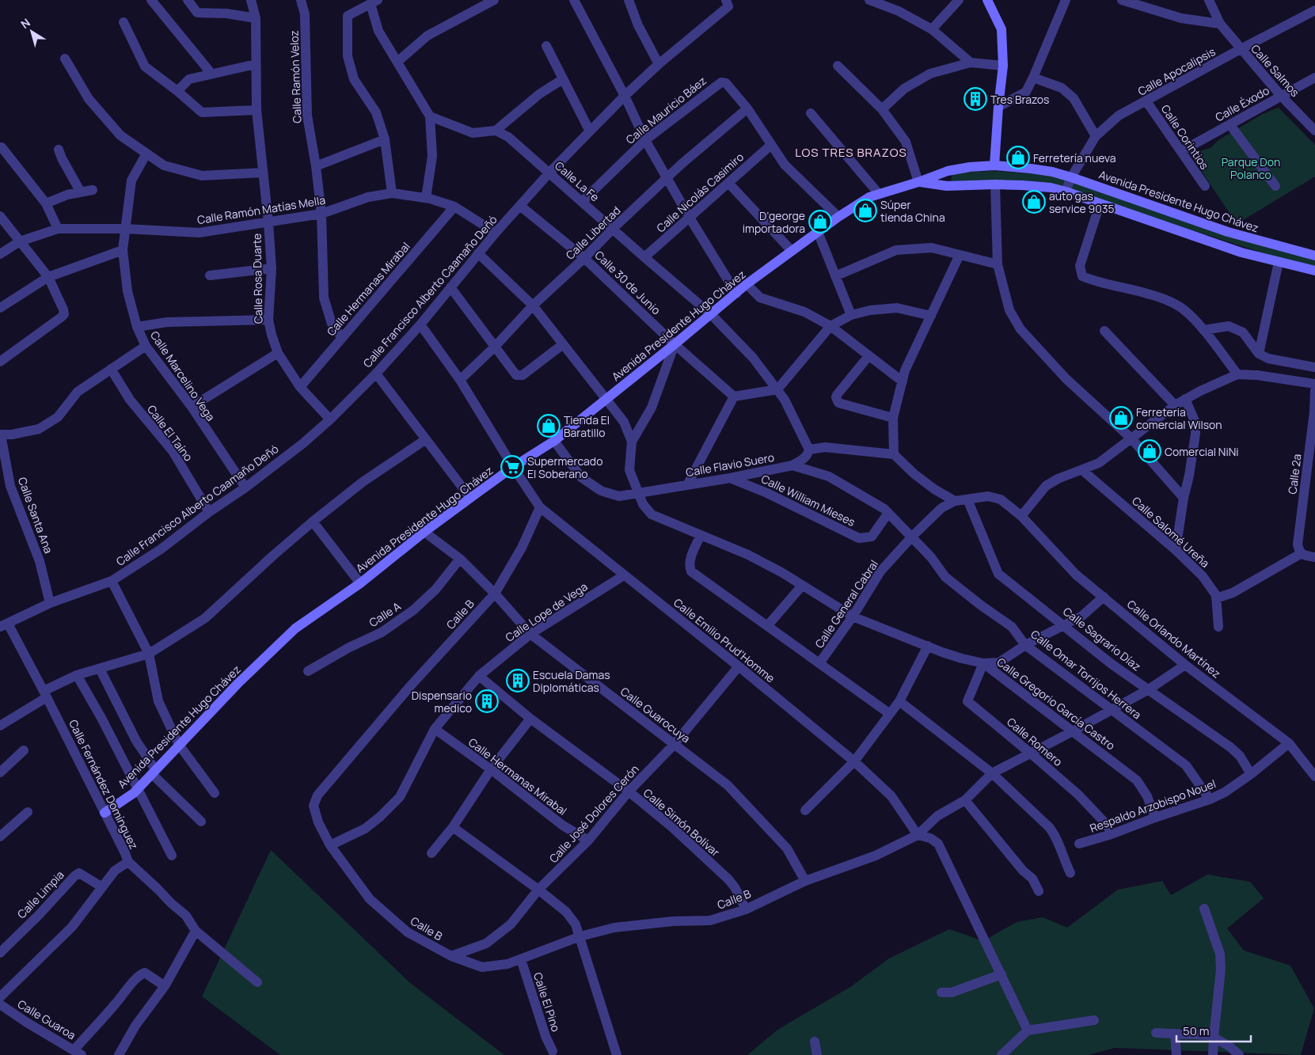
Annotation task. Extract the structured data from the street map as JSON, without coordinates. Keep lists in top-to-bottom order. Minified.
{"streets":{"main road":["Avenida Presidente Hugo Chávez"],"street":["Calle Salmos","Calle Apocalipsis","Calle Ramón Veloz","Calle Éxodo","Calle Mauricio Báez","Calle Corintios","Calle La Fe","Calle Nicolás Casimiro","Calle Ramón Matías Mella","Calle Libertad","Calle Rosa Duarte","Calle 30 de Junio","Calle Hermanas Mirabal","Calle Francisco Alberto Caamaño Deñó","Calle Marcelino Vega","Calle El Taíno","Calle Flavio Suero","Calle 2a","Calle William Mieses","Calle Santa Ana","Calle Salomé Ureña","Calle General Cabral","Calle Lope de Vega","Calle A","Calle B","Calle Sagrario Díaz","Calle Orlando Martínez","Calle Emilio Prud'Homme","Calle Omar Torrijos Herrera","Calle Gregorio García Castro","Calle Guarocuya","Calle Romero","Calle Fernández Domínguez","Respaldo Arzobispo Nouel","Calle José Dolores Cerón","Calle Simón Bolívar","Calle Limpia","Calle El Pino","Calle Guaroa"]},"crossings":[["Calle Salmos","Calle Apocalipsis"],["Calle Salmos","Calle Éxodo"],["Calle Apocalipsis","Calle Corintios"],["Calle Apocalipsis","Avenida Presidente Hugo Chávez"],["Calle Ramón Veloz","Calle Ramón Matías Mella"],["Calle Ramón Veloz","Calle Hermanas Mirabal"],["Calle Éxodo","Calle Corintios"],["Calle Mauricio Báez","Calle La Fe"],["Calle Mauricio Báez","Calle Nicolás Casimiro"],["Calle Mauricio Báez","Avenida Presidente Hugo Chávez"],["Calle Mauricio Báez","Calle Libertad"],["Calle La Fe","Calle Nicolás Casimiro"],["Calle La Fe","Avenida Presidente Hugo Chávez"],["Calle La Fe","Calle Libertad"],["Calle La Fe","Calle Francisco Alberto Caamaño Deñó"],["Avenida Presidente Hugo Chávez","Calle 30 de Junio"],["Avenida Presidente Hugo Chávez","Calle Flavio Suero"],["Avenida Presidente Hugo Chávez","Calle Emilio Prud'Homme"],["Avenida Presidente Hugo Chávez","Calle Gregorio García Castro"],["Avenida Presidente Hugo Chávez","Calle Guarocuya"],["Avenida Presidente Hugo Chávez","Calle Fernández Domínguez"],["Calle Ramón Matías Mella","Calle Rosa Duarte"],["Calle Ramón Matías Mella","Calle Hermanas Mirabal"],["Calle Ramón Matías Mella","Calle Francisco Alberto Caamaño Deñó"],["Calle Ramón Matías Mella","Calle Marcelino Vega"],["Calle Libertad","Calle 30 de Junio"],["Calle Libertad","Calle Emilio Prud'Homme"],["Calle Libertad","Calle Gregorio García Castro"],["Calle Rosa Duarte","Calle Hermanas Mirabal"],["Calle Rosa Duarte","Calle Francisco Alberto Caamaño Deñó"],["Calle 30 de Junio","Calle Francisco Alberto Caamaño Deñó"],["Calle Hermanas Mirabal","Calle Lope de Vega"],["Calle Hermanas Mirabal","Calle José Dolores Cerón"],["Calle Francisco Alberto Caamaño Deñó","Calle Marcelino Vega"],["Calle Francisco Alberto Caamaño Deñó","Calle El Taíno"],["Calle Francisco Alberto Caamaño Deñó","Calle Santa Ana"],["Calle Francisco Alberto Caamaño Deñó","Calle Emilio Prud'Homme"],["Calle Francisco Alberto Caamaño Deñó","Calle Gregorio García Castro"],["Calle Francisco Alberto Caamaño Deñó","Calle Fernández Domínguez"],["Calle Flavio Suero","Calle William Mieses"],["Calle Flavio Suero","Calle General Cabral"],["Calle Flavio Suero","Calle Omar Torrijos Herrera"],["Calle Flavio Suero","Calle Gregorio García Castro"],["Calle General Cabral","Calle Sagrario Díaz"],["Calle General Cabral","Calle Orlando Martínez"],["Calle General Cabral","Calle Omar Torrijos Herrera"],["Calle General Cabral","Calle Gregorio García Castro"],["Calle Lope de Vega","Calle B"],["Calle Lope de Vega","Calle Emilio Prud'Homme"],["Calle Lope de Vega","Calle Guarocuya"],["Calle Lope de Vega","Calle Simón Bolívar"],["Calle A","Calle Guarocuya"],["Calle B","Calle Sagrario Díaz"],["Calle B","Calle Orlando Martínez"],["Calle B","Calle Emilio Prud'Homme"],["Calle B","Calle Omar Torrijos Herrera"],["Calle B","Calle Gregorio García Castro"],["Calle B","Calle Guarocuya"],["Calle B","Calle Romero"],["Calle B","Calle José Dolores Cerón"],["Calle B","Calle Simón Bolívar"],["Calle B","Calle El Pino"],["Calle Sagrario Díaz","Respaldo Arzobispo Nouel"],["Calle Orlando Martínez","Respaldo Arzobispo Nouel"],["Calle Emilio Prud'Homme","Calle José Dolores Cerón"],["Calle Omar Torrijos Herrera","Respaldo Arzobispo Nouel"],["Calle Gregorio García Castro","Calle Romero"],["Calle Gregorio García Castro","Respaldo Arzobispo Nouel"],["Calle Guarocuya","Calle José Dolores Cerón"],["Calle Romero","Respaldo Arzobispo Nouel"],["Calle José Dolores Cerón","Calle Simón Bolívar"]],"districts":["LOS TRES BRAZOS"],"parks":["Parque Don Polanco"],"places":{"building":["Tres Brazos","Escuela Damas Diplomáticas","Dispensario medico"],"shop":["Ferretería nueva","auto gas service 9035","Súper tienda China","D’george importadora","Ferreteria comercial Wilson","Tienda El Baratillo","Comercial NiNi"],"supermarket":["Supermercado El Soberano"]},"scale_bar":"50 m","north":"top left"}
